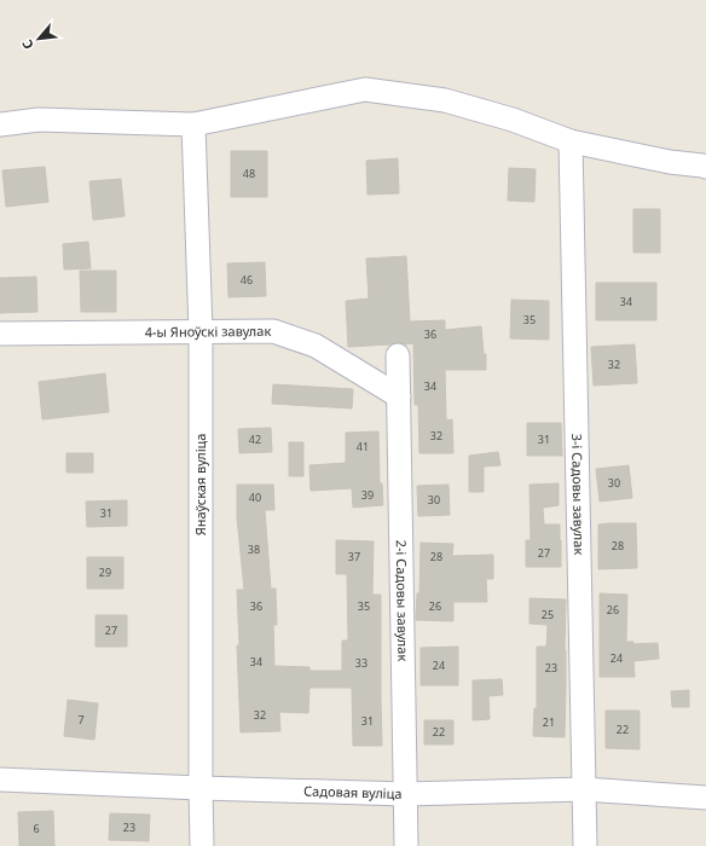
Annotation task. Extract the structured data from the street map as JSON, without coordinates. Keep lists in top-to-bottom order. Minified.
{"streets":{"street":["4-ы Яноўскі завулак","Янаўская вуліца","3-і Садовы завулак","2-і Садовы завулак","Садовая вуліца"]},"crossings":[["4-ы Яноўскі завулак","Янаўская вуліца"],["4-ы Яноўскі завулак","2-і Садовы завулак"],["Янаўская вуліца","Садовая вуліца"],["3-і Садовы завулак","Садовая вуліца"],["2-і Садовы завулак","Садовая вуліца"]],"house_numbers":["48","46","34","35","36","32","34","32","42","31","41","30","39","40","30","31","28","38","27","37","28","29","36","35","26","26","25","27","24","34","33","24","23","32","7","31","21","22","22","23","6"],"north":"bottom left"}
